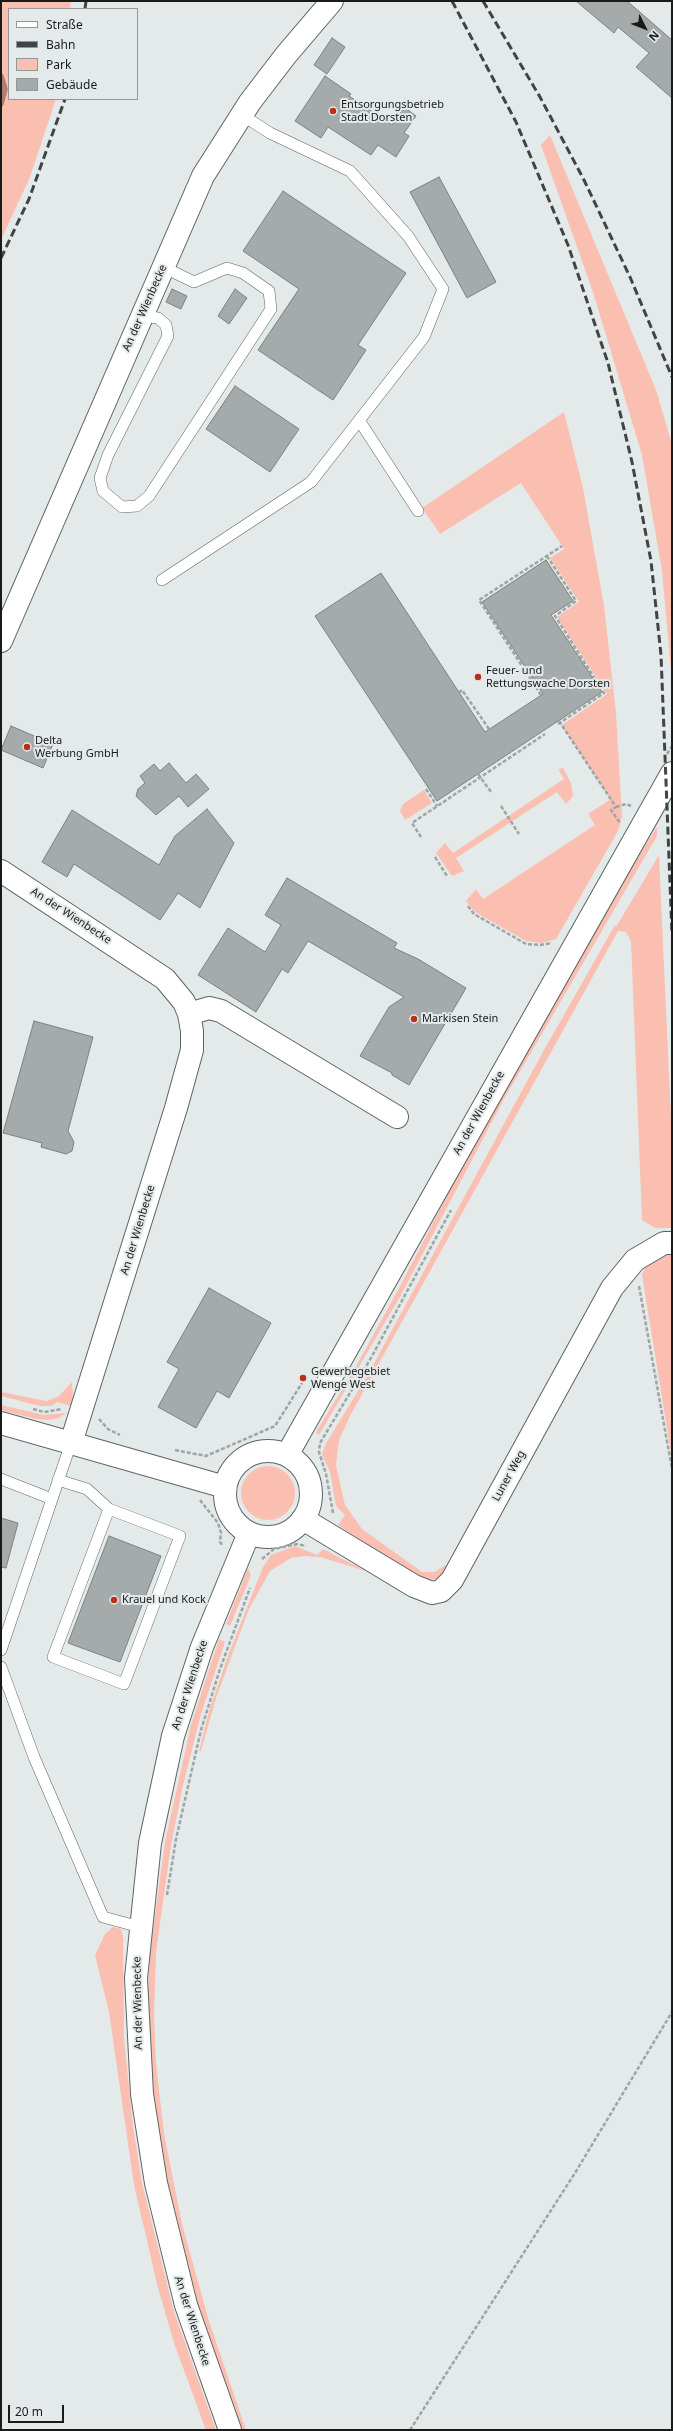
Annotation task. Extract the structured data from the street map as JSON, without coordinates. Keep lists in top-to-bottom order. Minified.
{"streets":{"street":["An der Wienbecke","Luner Weg"]},"crossings":[["An der Wienbecke","Luner Weg"]],"places":["Entsorgungsbetrieb Stadt Dorsten","Feuer- und Rettungswache Dorsten","Delta Werbung GmbH","Markisen Stein","Gewerbegebiet Wenge West","Krauel und Kock"],"legend":["Straße","Bahn","Park","Gebäude"],"scale_bar":"20 m","north":"bottom right"}
